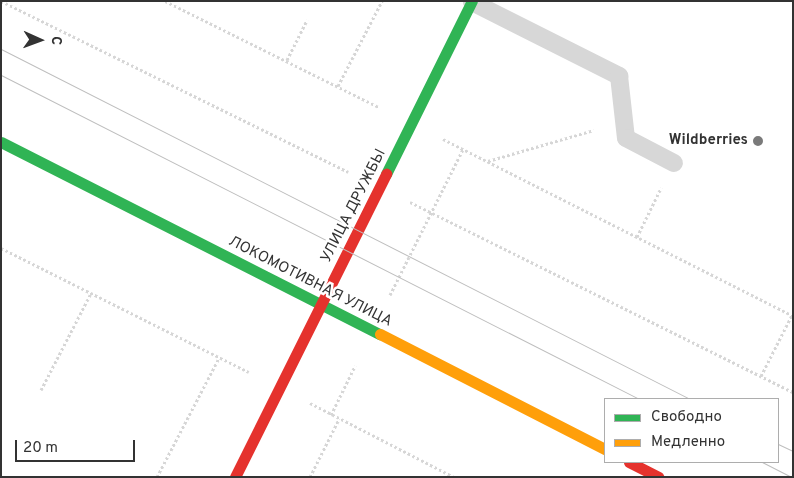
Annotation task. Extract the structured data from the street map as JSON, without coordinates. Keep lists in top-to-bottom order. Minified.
{"streets":{"main road":["УЛИЦА ДРУЖБЫ","ЛОКОМОТИВНАЯ УЛИЦА"]},"crossings":[["УЛИЦА ДРУЖБЫ","ЛОКОМОТИВНАЯ УЛИЦА"]],"places":["Wildberries"],"legend":["Свободно","Медленно"],"scale_bar":"20 m","north":"right"}
